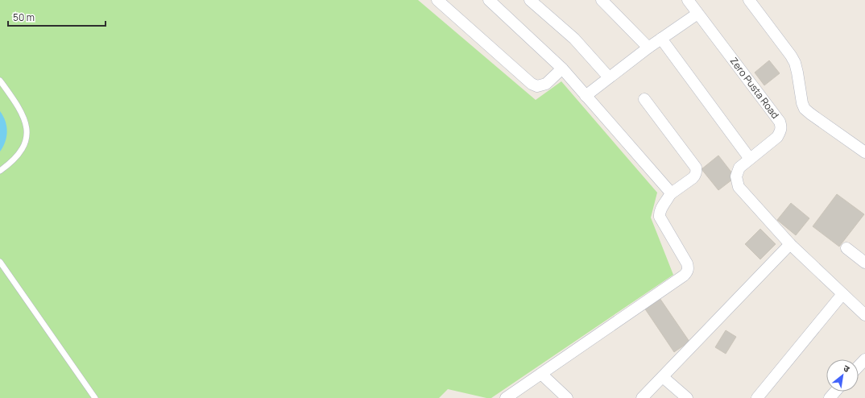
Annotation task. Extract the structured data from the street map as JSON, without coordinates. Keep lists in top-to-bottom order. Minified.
{"streets":{"street":["Zero Pusta Road"]},"scale_bar":"50 m","north":"top right"}
